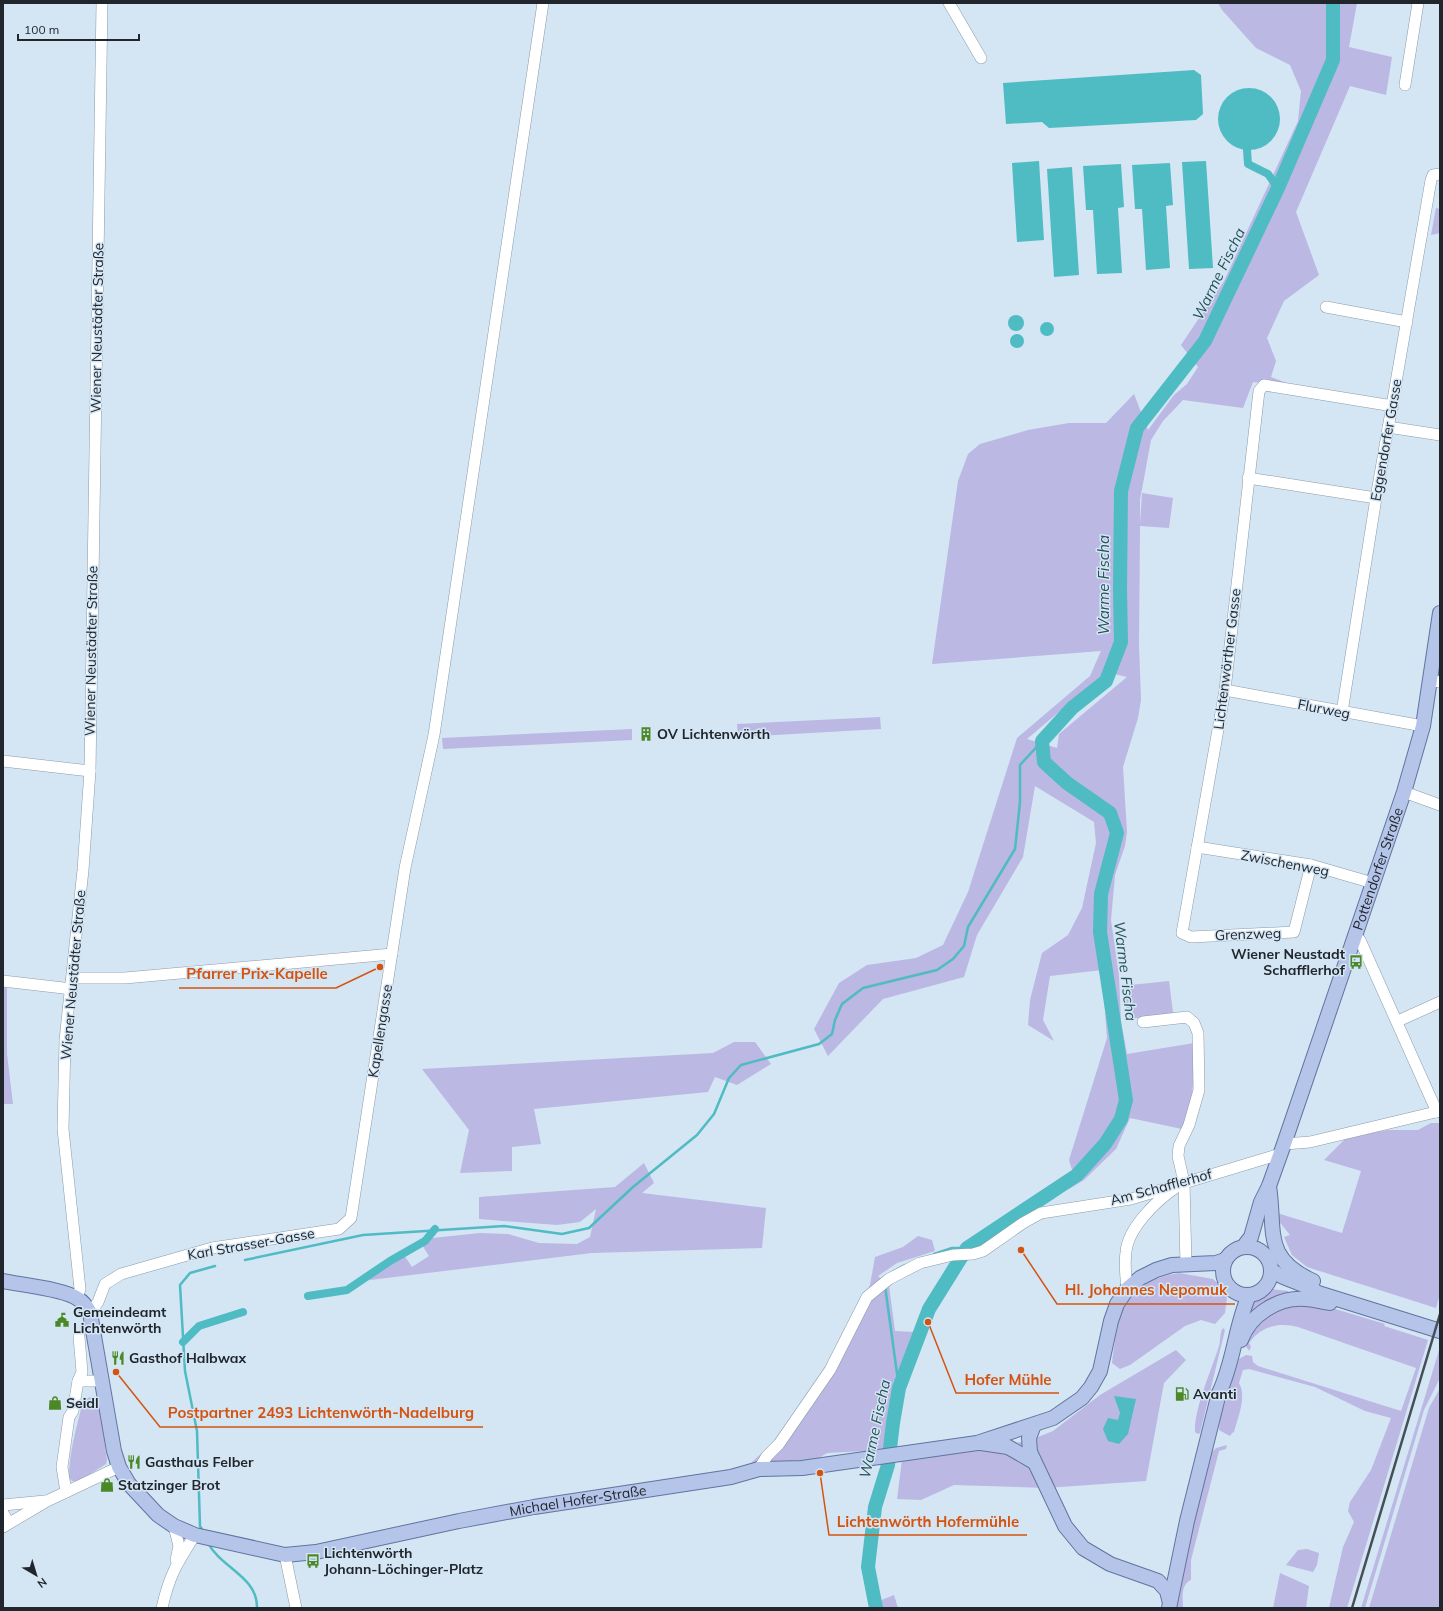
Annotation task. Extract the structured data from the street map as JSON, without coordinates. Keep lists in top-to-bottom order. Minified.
{"streets":{"main road":["Pottendorfer Straße","Michael Hofer-Straße"],"street":["Wiener Neustädter Straße","Eggendorfer Gasse","Lichtenwörther Gasse","Flurweg","Zwischenweg","Grenzweg","Kapellengasse","Am Schafflerhof","Karl Strasser-Gasse"]},"crossings":[["Eggendorfer Gasse","Lichtenwörther Gasse"],["Eggendorfer Gasse","Flurweg"],["Lichtenwörther Gasse","Flurweg"],["Lichtenwörther Gasse","Zwischenweg"],["Lichtenwörther Gasse","Grenzweg"],["Flurweg","Pottendorfer Straße"],["Zwischenweg","Pottendorfer Straße"],["Zwischenweg","Grenzweg"],["Pottendorfer Straße","Am Schafflerhof"],["Kapellengasse","Karl Strasser-Gasse"],["Am Schafflerhof","Michael Hofer-Straße"],["Karl Strasser-Gasse","Michael Hofer-Straße"]],"water":["Warme Fischa"],"places":{"building":["OV Lichtenwörth"],"bus stop":["Wiener Neustadt Schafflerhof","Lichtenwörth Johann-Löchinger-Platz"],"other":["Pfarrer Prix-Kapelle","Hl. Johannes Nepomuk","Hofer Mühle","Postpartner 2493 Lichtenwörth-Nadelburg","Lichtenwörth Hofermühle"],"public building":["Gemeindeamt Lichtenwörth"],"restaurant":["Gasthof Halbwax","Gasthaus Felber"],"fuel station":["Avanti"],"shop":["Seidl","Statzinger Brot"]},"scale_bar":"100 m","north":"bottom right"}
